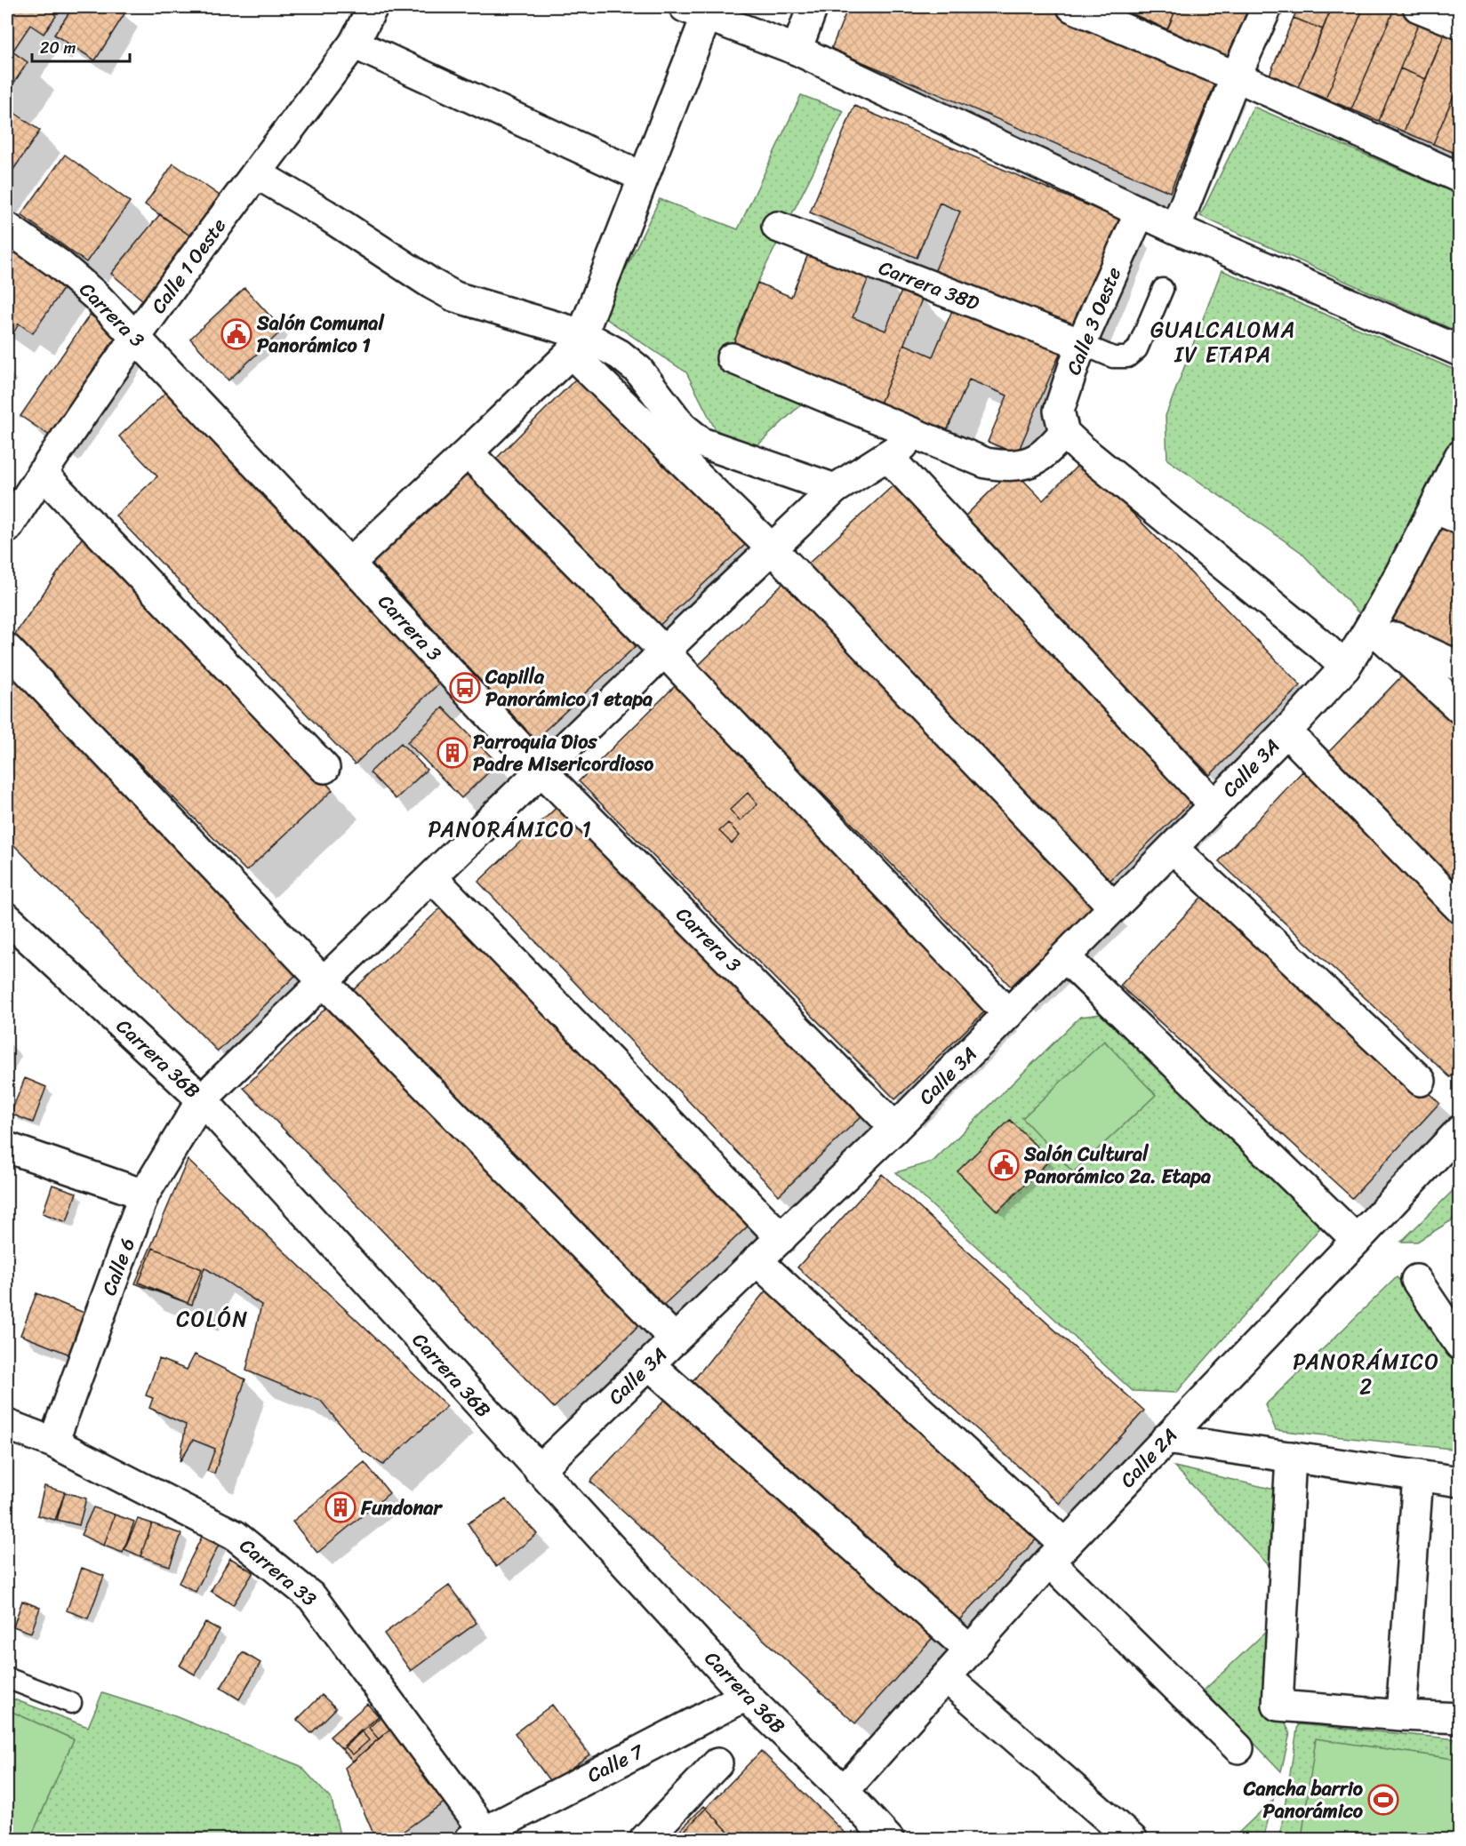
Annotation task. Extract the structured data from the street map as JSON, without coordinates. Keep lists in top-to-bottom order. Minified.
{"streets":{"street":["Calle 1 Oeste","Carrera 38D","Carrera 3","Calle 3 Oeste","Calle 3A","Carrera 36B","Calle 6","Calle 2A","Carrera 33","Calle 7"]},"crossings":[["Calle 1 Oeste","Carrera 3"],["Carrera 38D","Calle 3 Oeste"],["Carrera 3","Calle 3A"],["Carrera 3","Calle 6"],["Calle 3A","Carrera 36B"],["Carrera 36B","Calle 6"],["Carrera 36B","Calle 2A"],["Carrera 36B","Calle 7"],["Calle 6","Carrera 33"],["Carrera 33","Calle 7"]],"districts":["GUALCALOMA IV ETAPA","PANORÁMICO 1","COLÓN","PANORÁMICO 2"],"places":{"public building":["Salón Comunal Panorámico 1","Salón Cultural Panorámico 2a. Etapa"],"bus stop":["Capilla Panorámico 1 etapa"],"building":["Parroquia Dios Padre Misericordioso","Fundonar"],"sports":["Cancha barrio Panorámico"]},"scale_bar":"20 m"}
